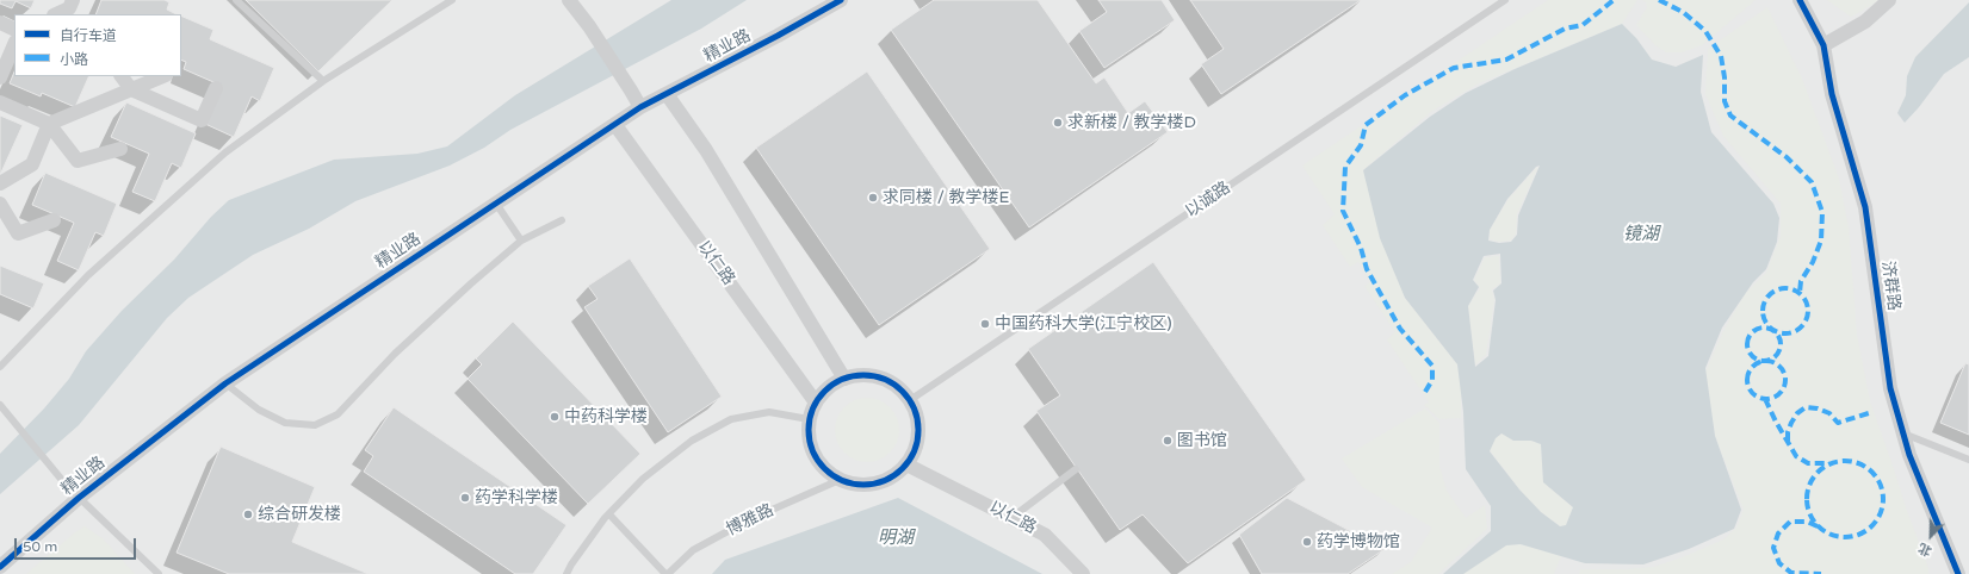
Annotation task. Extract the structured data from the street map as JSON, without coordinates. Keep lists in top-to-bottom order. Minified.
{"streets":{"street":["精业路","以仁路","济群路"],"lane":["以诚路","博雅路"]},"crossings":[["精业路","以仁路"],["以诚路","以仁路"],["以诚路","博雅路"],["以仁路","博雅路"]],"water":["镜湖","明湖"],"places":["求新楼 / 教学楼D","求同楼 / 教学楼E","中国药科大学(江宁校区)","中药科学楼","图书馆","药学科学楼","综合研发楼","药学博物馆"],"legend":["自行车道","小路"],"scale_bar":"50 m","north":"bottom left"}
